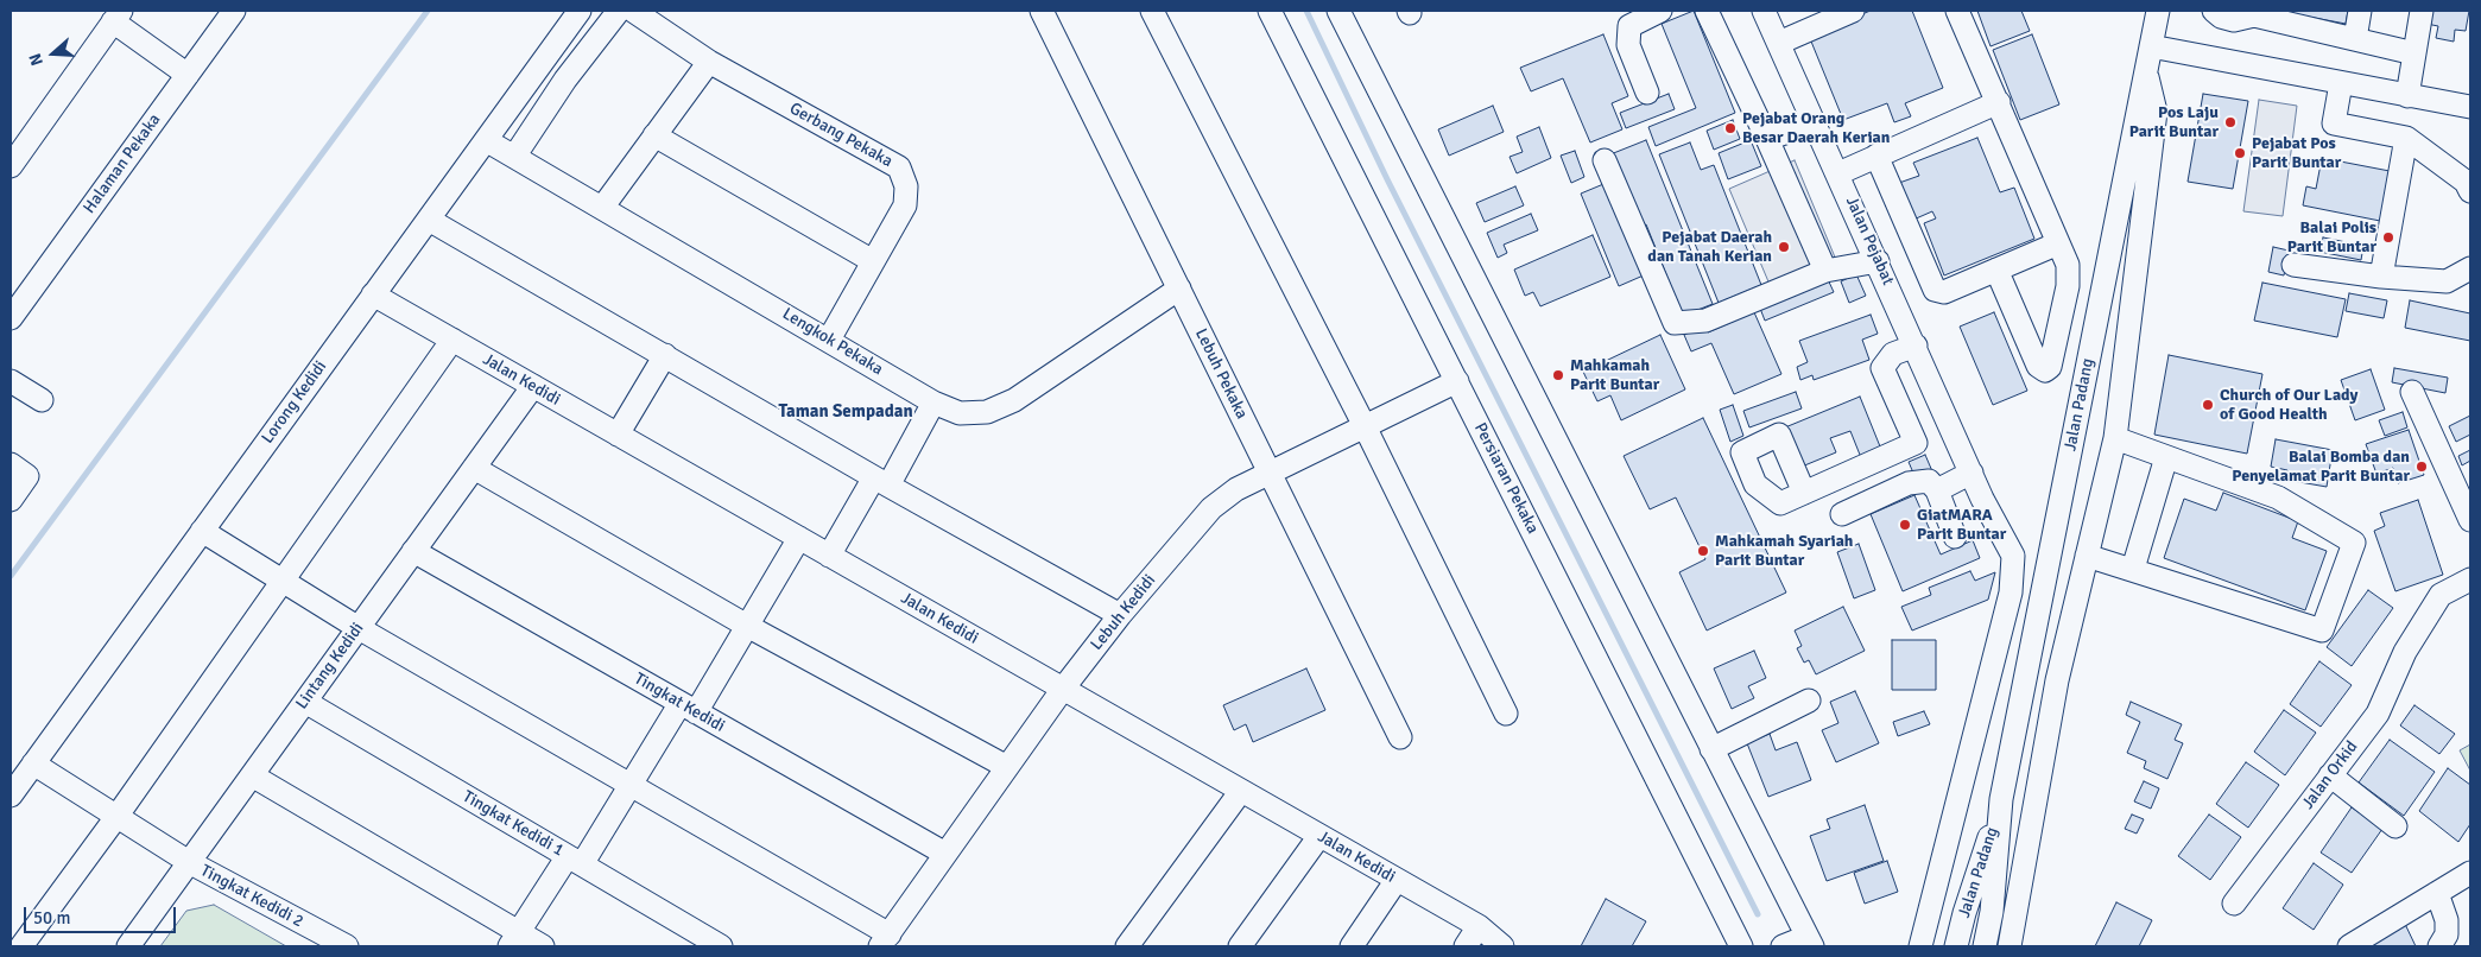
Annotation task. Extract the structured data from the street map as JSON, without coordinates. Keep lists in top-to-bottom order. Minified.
{"streets":{"street":["Gerbang Pekaka","Halaman Pekaka","Jalan Pejabat","Lengkok Pekaka","Lebuh Pekaka","Jalan Kedidi","Lorong Kedidi","Jalan Padang","Persiaran Pekaka","Lebuh Kedidi","Lintang Kedidi","Tingkat Kedidi","Jalan Orkid","Tingkat Kedidi 1","Tingkat Kedidi 2"]},"crossings":[["Gerbang Pekaka","Lengkok Pekaka"],["Lengkok Pekaka","Lebuh Pekaka"],["Lengkok Pekaka","Lorong Kedidi"],["Lebuh Pekaka","Lebuh Kedidi"],["Jalan Kedidi","Lorong Kedidi"],["Jalan Kedidi","Lebuh Kedidi"],["Jalan Kedidi","Lintang Kedidi"],["Lorong Kedidi","Tingkat Kedidi 2"],["Persiaran Pekaka","Lebuh Kedidi"],["Lebuh Kedidi","Tingkat Kedidi"],["Lintang Kedidi","Tingkat Kedidi"],["Lintang Kedidi","Tingkat Kedidi 1"],["Lintang Kedidi","Tingkat Kedidi 2"]],"districts":["Taman Sempadan"],"places":["Pos Laju Parit Buntar","Pejabat Orang Besar Daerah Kerian","Pejabat Pos Parit Buntar","Balai Polis Parit Buntar","Pejabat Daerah dan Tanah Kerian","Mahkamah Parit Buntar","Church of Our Lady of Good Health","Balai Bomba dan Penyelamat Parit Buntar","GiatMARA Parit Buntar","Mahkamah Syariah Parit Buntar"],"scale_bar":"50 m","north":"left"}
